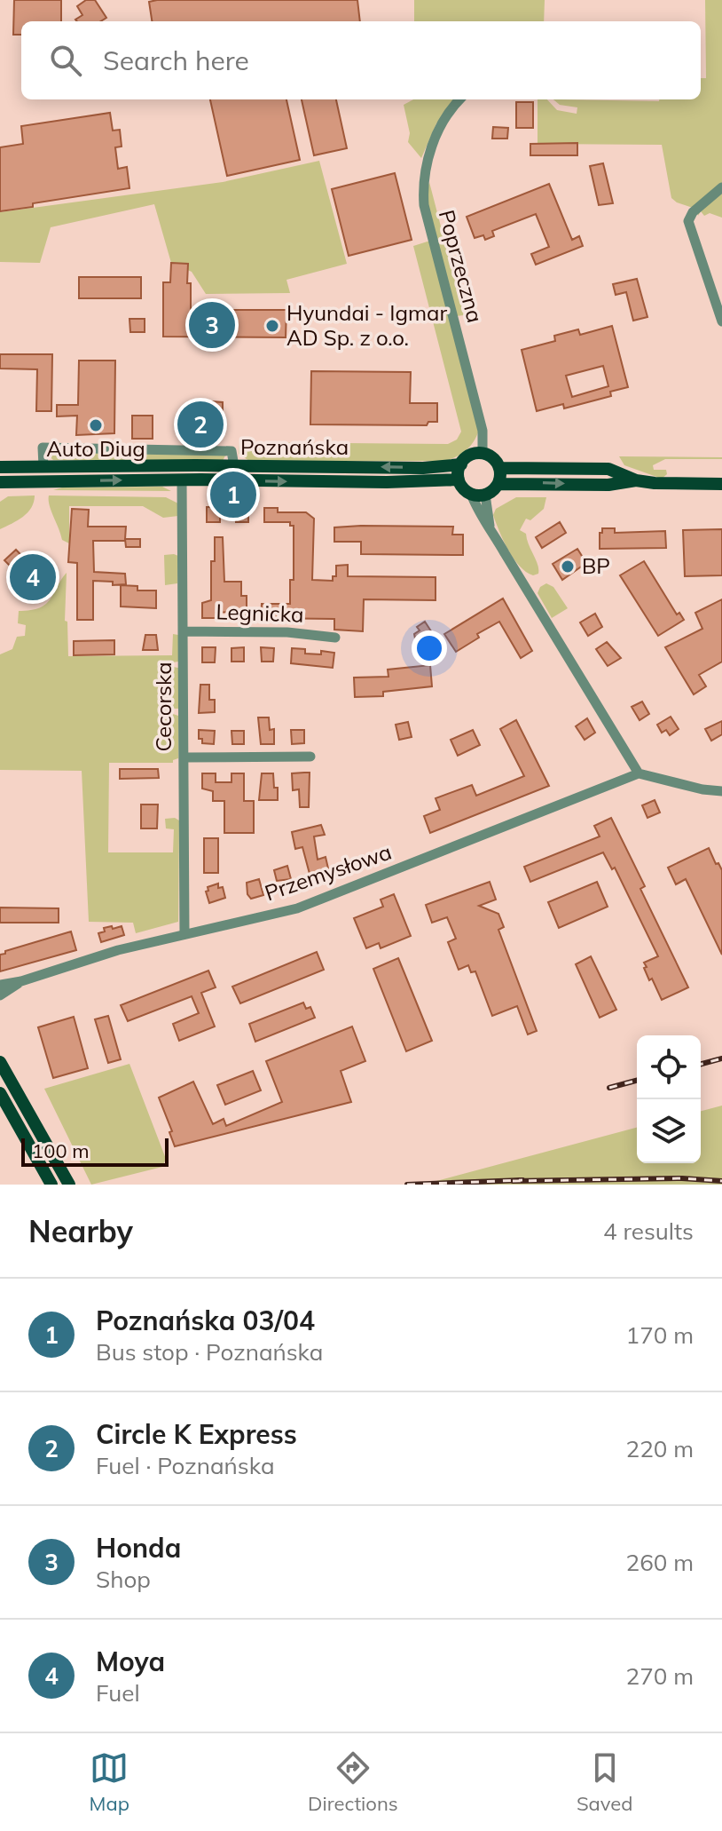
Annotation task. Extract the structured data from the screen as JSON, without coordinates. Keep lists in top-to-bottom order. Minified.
{"streets":{"main road":["Poznańska"],"street":["Poprzeczna","Legnicka","Cecorska","Przemysłowa"]},"crossings":[["Poprzeczna","Poznańska"],["Poznańska","Cecorska"],["Legnicka","Cecorska"],["Cecorska","Przemysłowa"]],"places":["Hyundai - Igmar AD Sp. z o.o.","Auto Diug","BP"],"scale_bar":"100 m","page":{"search":"Search here","pins":["3","2","1","4"],"scale":"100 m","heading":["Nearby","4 results"],"list":[{"mark":"1","name":"Poznańska 03/04","note":"Bus stop · Poznańska","value":"170 m"},{"mark":"2","name":"Circle K Express","note":"Fuel · Poznańska","value":"220 m"},{"mark":"3","name":"Honda","note":"Shop","value":"260 m"},{"mark":"4","name":"Moya","note":"Fuel","value":"270 m"}],"nav":["Map","Directions","Saved"]}}
